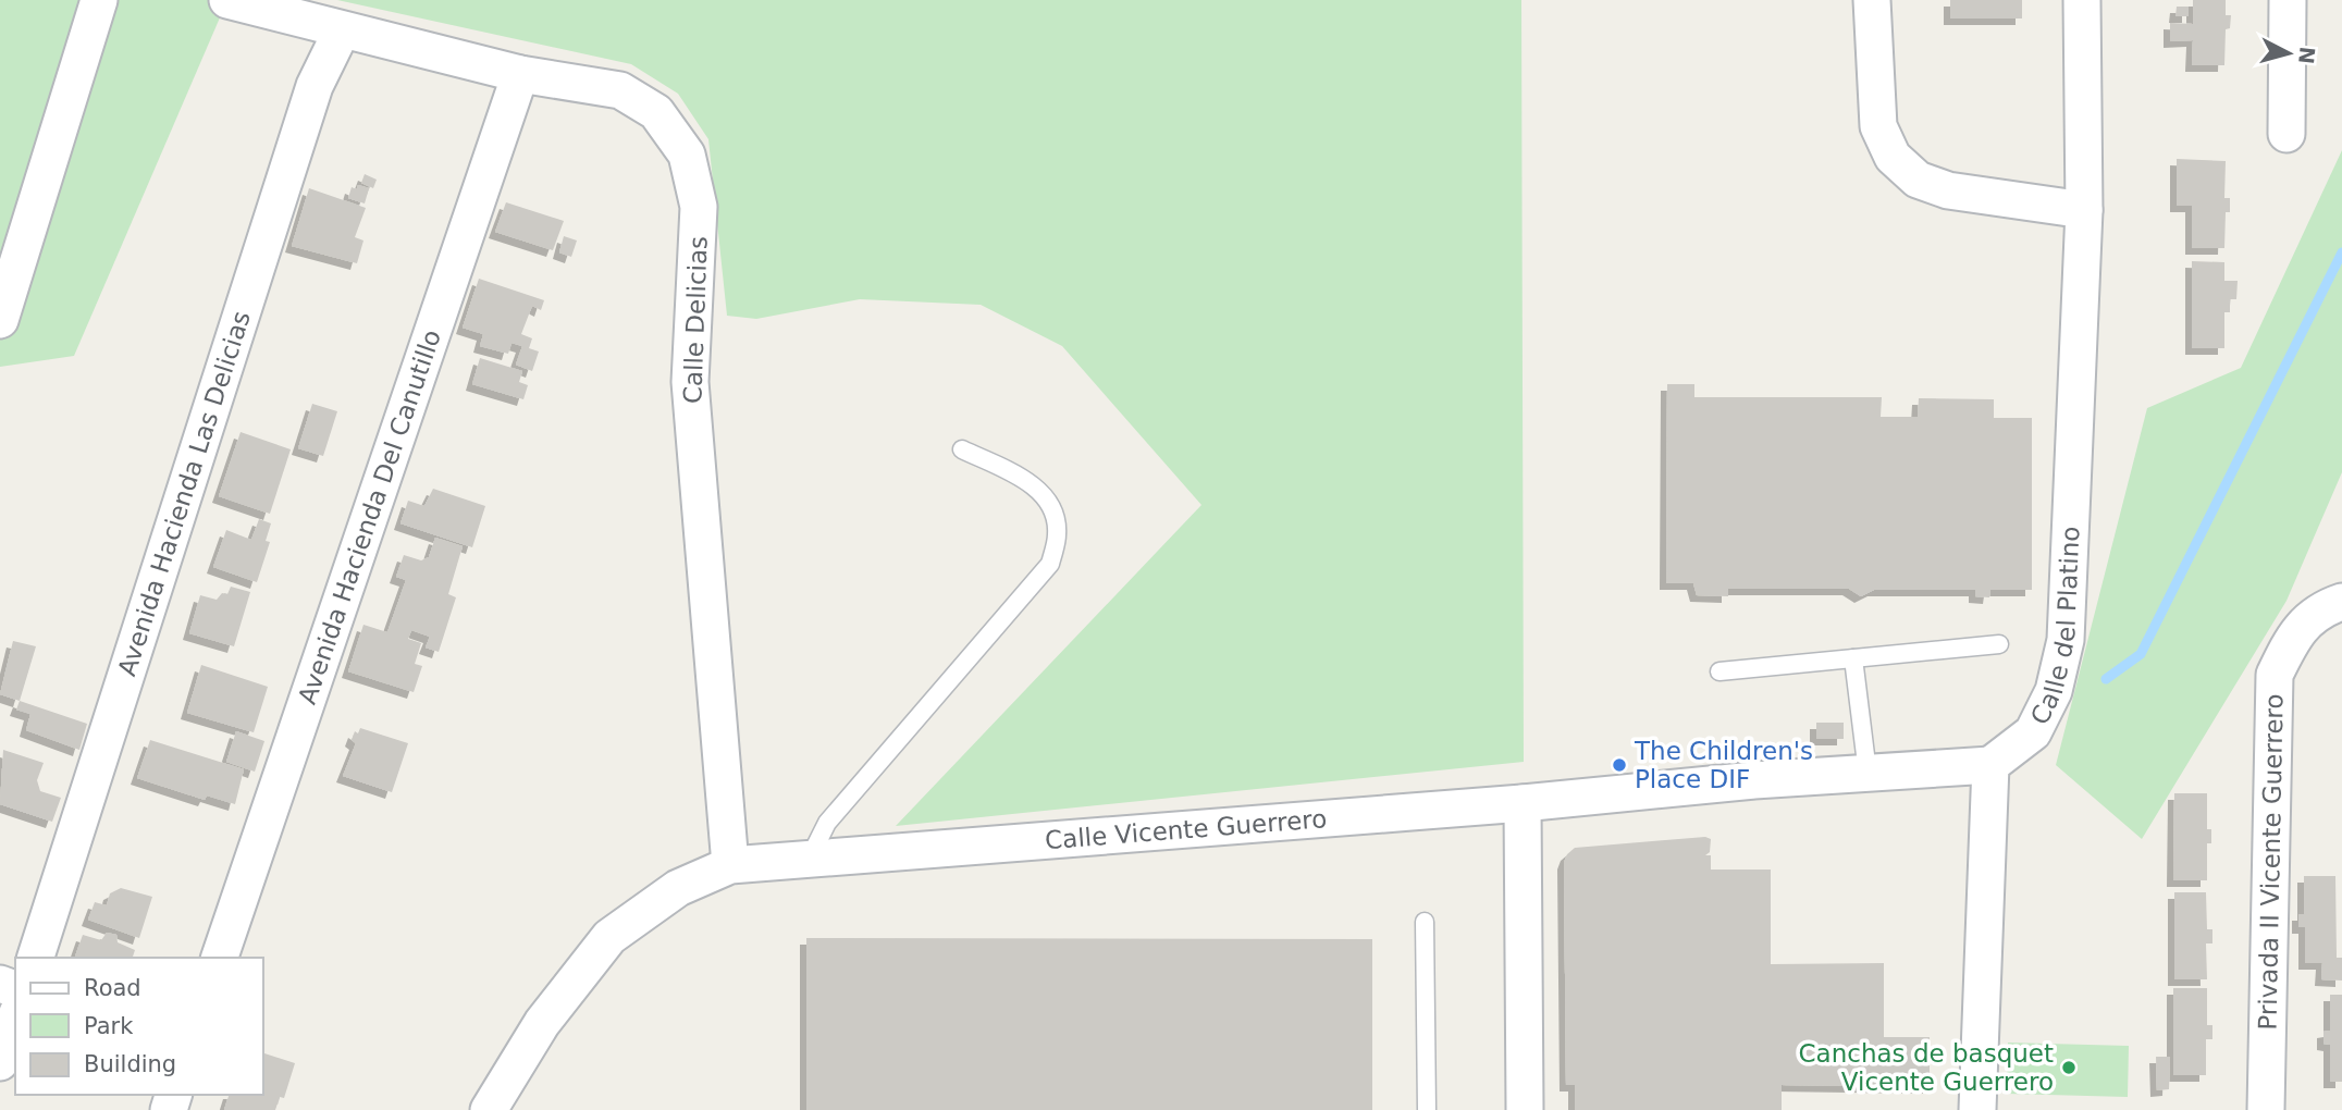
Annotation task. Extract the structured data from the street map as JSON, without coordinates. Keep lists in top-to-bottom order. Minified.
{"streets":{"street":["Calle Delicias","Avenida Hacienda Las Delicias","Avenida Hacienda Del Canutillo","Calle del Platino","Calle Vicente Guerrero","Privada II Vicente Guerrero"]},"crossings":[["Calle Delicias","Avenida Hacienda Las Delicias"],["Calle Delicias","Avenida Hacienda Del Canutillo"],["Calle Delicias","Calle Vicente Guerrero"],["Calle del Platino","Calle Vicente Guerrero"]],"places":["The Children's Place DIF","Canchas de basquet Vicente Guerrero"],"legend":["Road","Park","Building"],"north":"right"}
